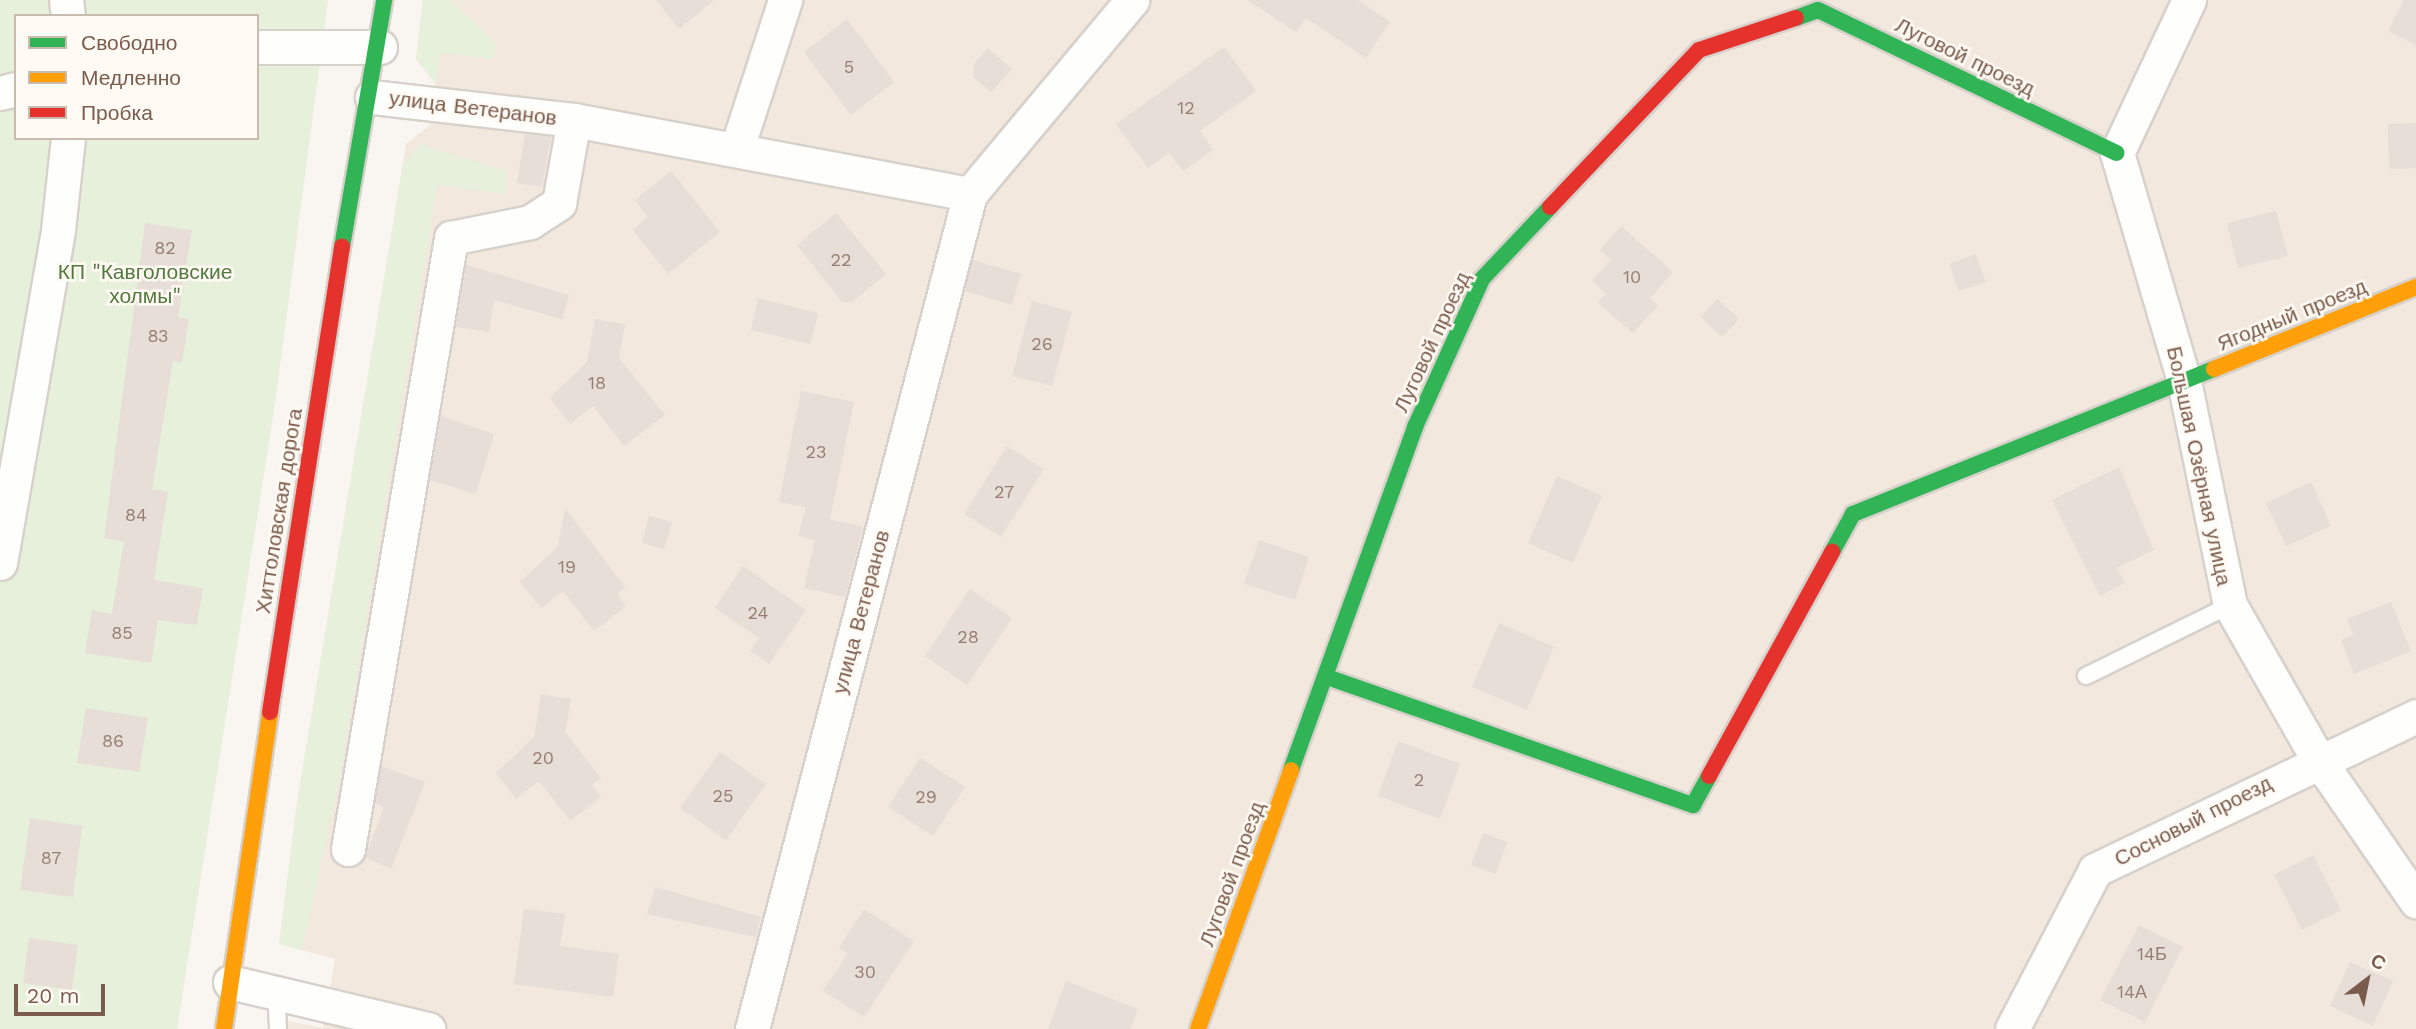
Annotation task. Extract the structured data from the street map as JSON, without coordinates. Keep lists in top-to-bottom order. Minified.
{"streets":{"street":["Луговой проезд","улица Ветеранов","Ягодный проезд","Большая Озёрная улица","Хиттоловская дорога","Сосновый проезд"]},"crossings":[["Луговой проезд","Ягодный проезд"],["Луговой проезд","Большая Озёрная улица"],["улица Ветеранов","Хиттоловская дорога"],["Ягодный проезд","Большая Озёрная улица"],["Большая Озёрная улица","Сосновый проезд"]],"parks":["КП \"Кавголовские холмы\""],"house_numbers":["5","12","82","22","10","83","26","18","23","27","84","19","24","85","28","86","20","2","25","29","87","14Б","30","14А"],"legend":["Свободно","Медленно","Пробка"],"scale_bar":"20 m","north":"top right"}
